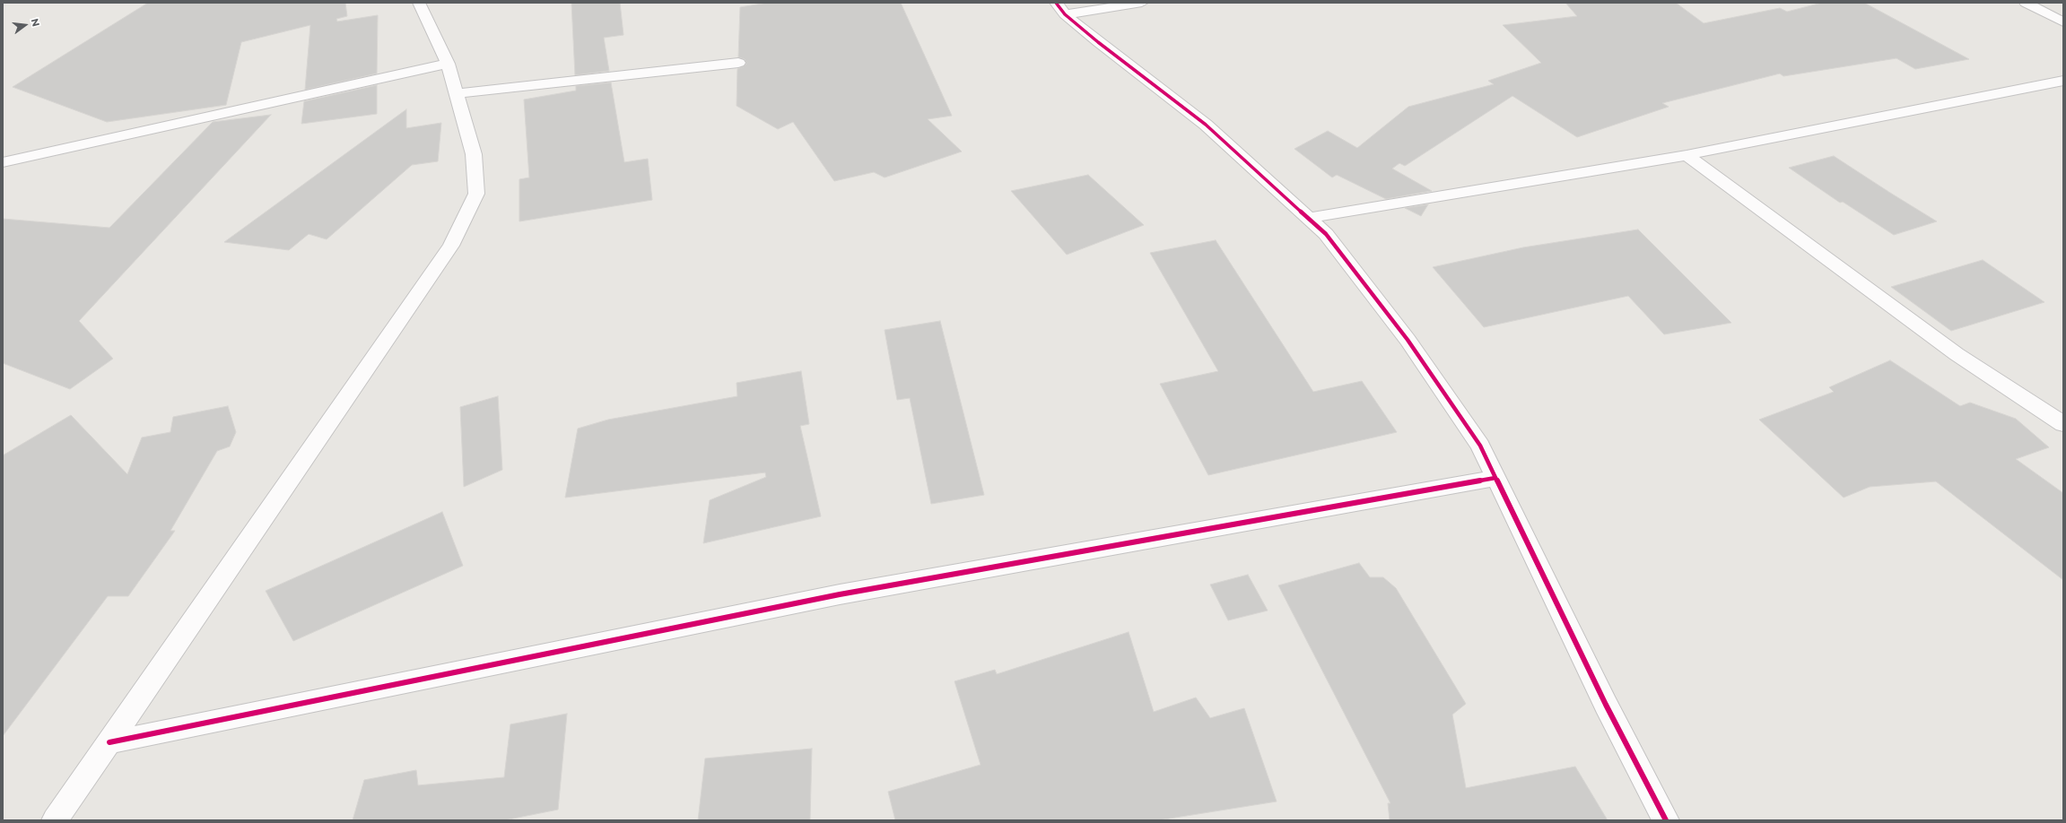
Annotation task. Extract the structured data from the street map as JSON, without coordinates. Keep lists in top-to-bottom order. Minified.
{"north":"right"}
